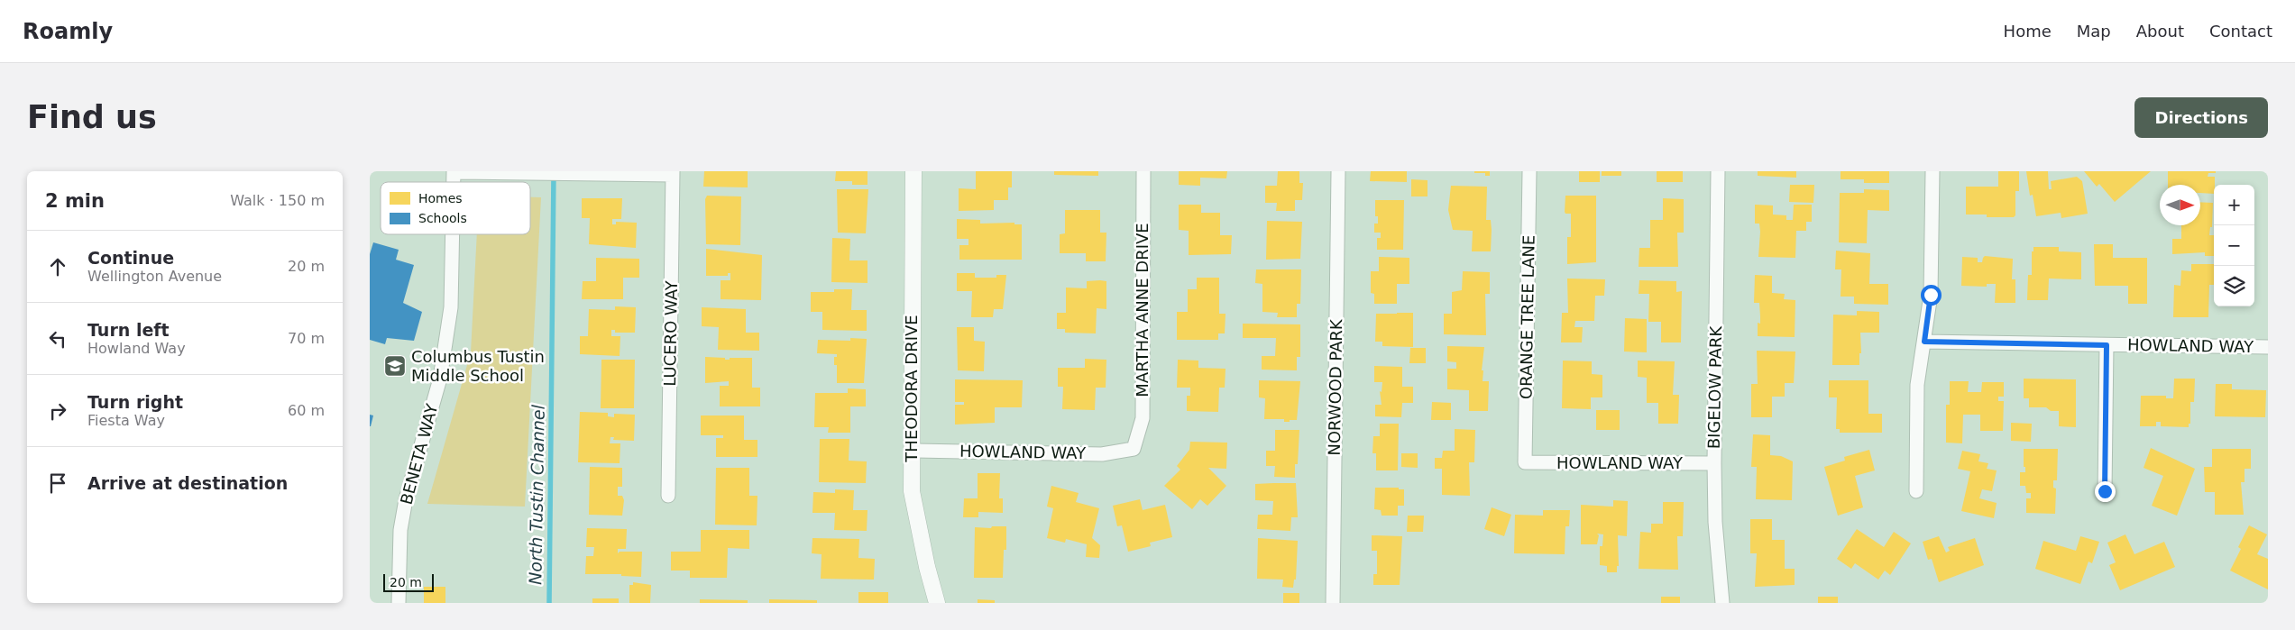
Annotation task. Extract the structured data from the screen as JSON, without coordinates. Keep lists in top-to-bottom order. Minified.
{"streets":{"street":["MARTHA ANNE DRIVE","ORANGE TREE LANE","LUCERO WAY","HOWLAND WAY","NORWOOD PARK","BIGELOW PARK","THEODORA DRIVE","BENETA WAY"]},"crossings":[["MARTHA ANNE DRIVE","HOWLAND WAY"],["ORANGE TREE LANE","HOWLAND WAY"],["HOWLAND WAY","BIGELOW PARK"],["HOWLAND WAY","THEODORA DRIVE"]],"water":["North Tustin Channel"],"places":{"school or university":["Columbus Tustin Middle School"]},"legend":["Homes","Schools"],"scale_bar":"20 m","north":"right","page":{"header":"Roamly","nav":["Home","Map","About","Contact"],"buttons":"Directions","title":"Find us","heading":["2 min","Walk · 150 m"],"map_buttons":["+","−"],"list":[["Continue","Wellington Avenue","20 m"],["Turn left","Howland Way","70 m"],["Turn right","Fiesta Way","60 m"],"Arrive at destination"],"scale":"20 m"}}
